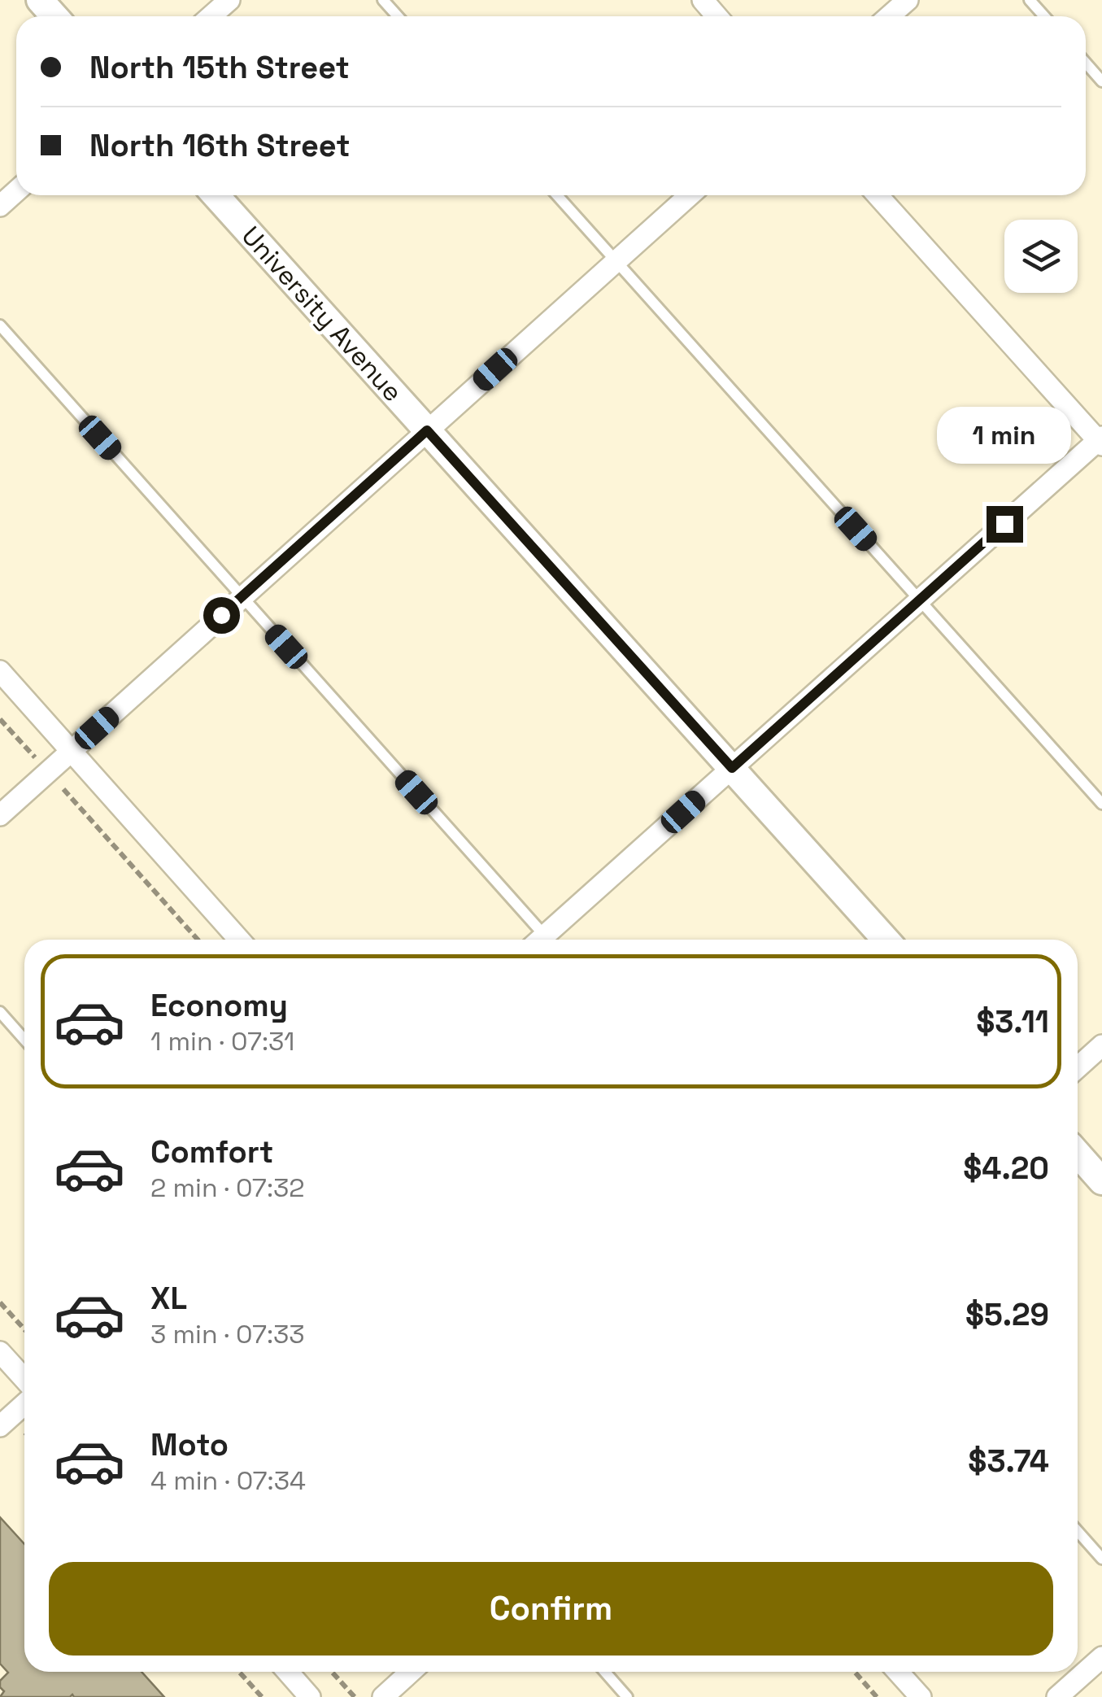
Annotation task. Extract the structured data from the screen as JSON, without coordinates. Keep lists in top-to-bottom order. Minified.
{"streets":{"street":["University Avenue"]},"page":{"banner":["North 15th Street","North 16th Street"],"bubble":"1 min","list":[{"name":"Economy","note":"1 min · 07:31","value":"$3.11"},{"name":"Comfort","note":"2 min · 07:32","value":"$4.20"},{"name":"XL","note":"3 min · 07:33","value":"$5.29"},{"name":"Moto","note":"4 min · 07:34","value":"$3.74"}],"buttons":"Confirm"}}
